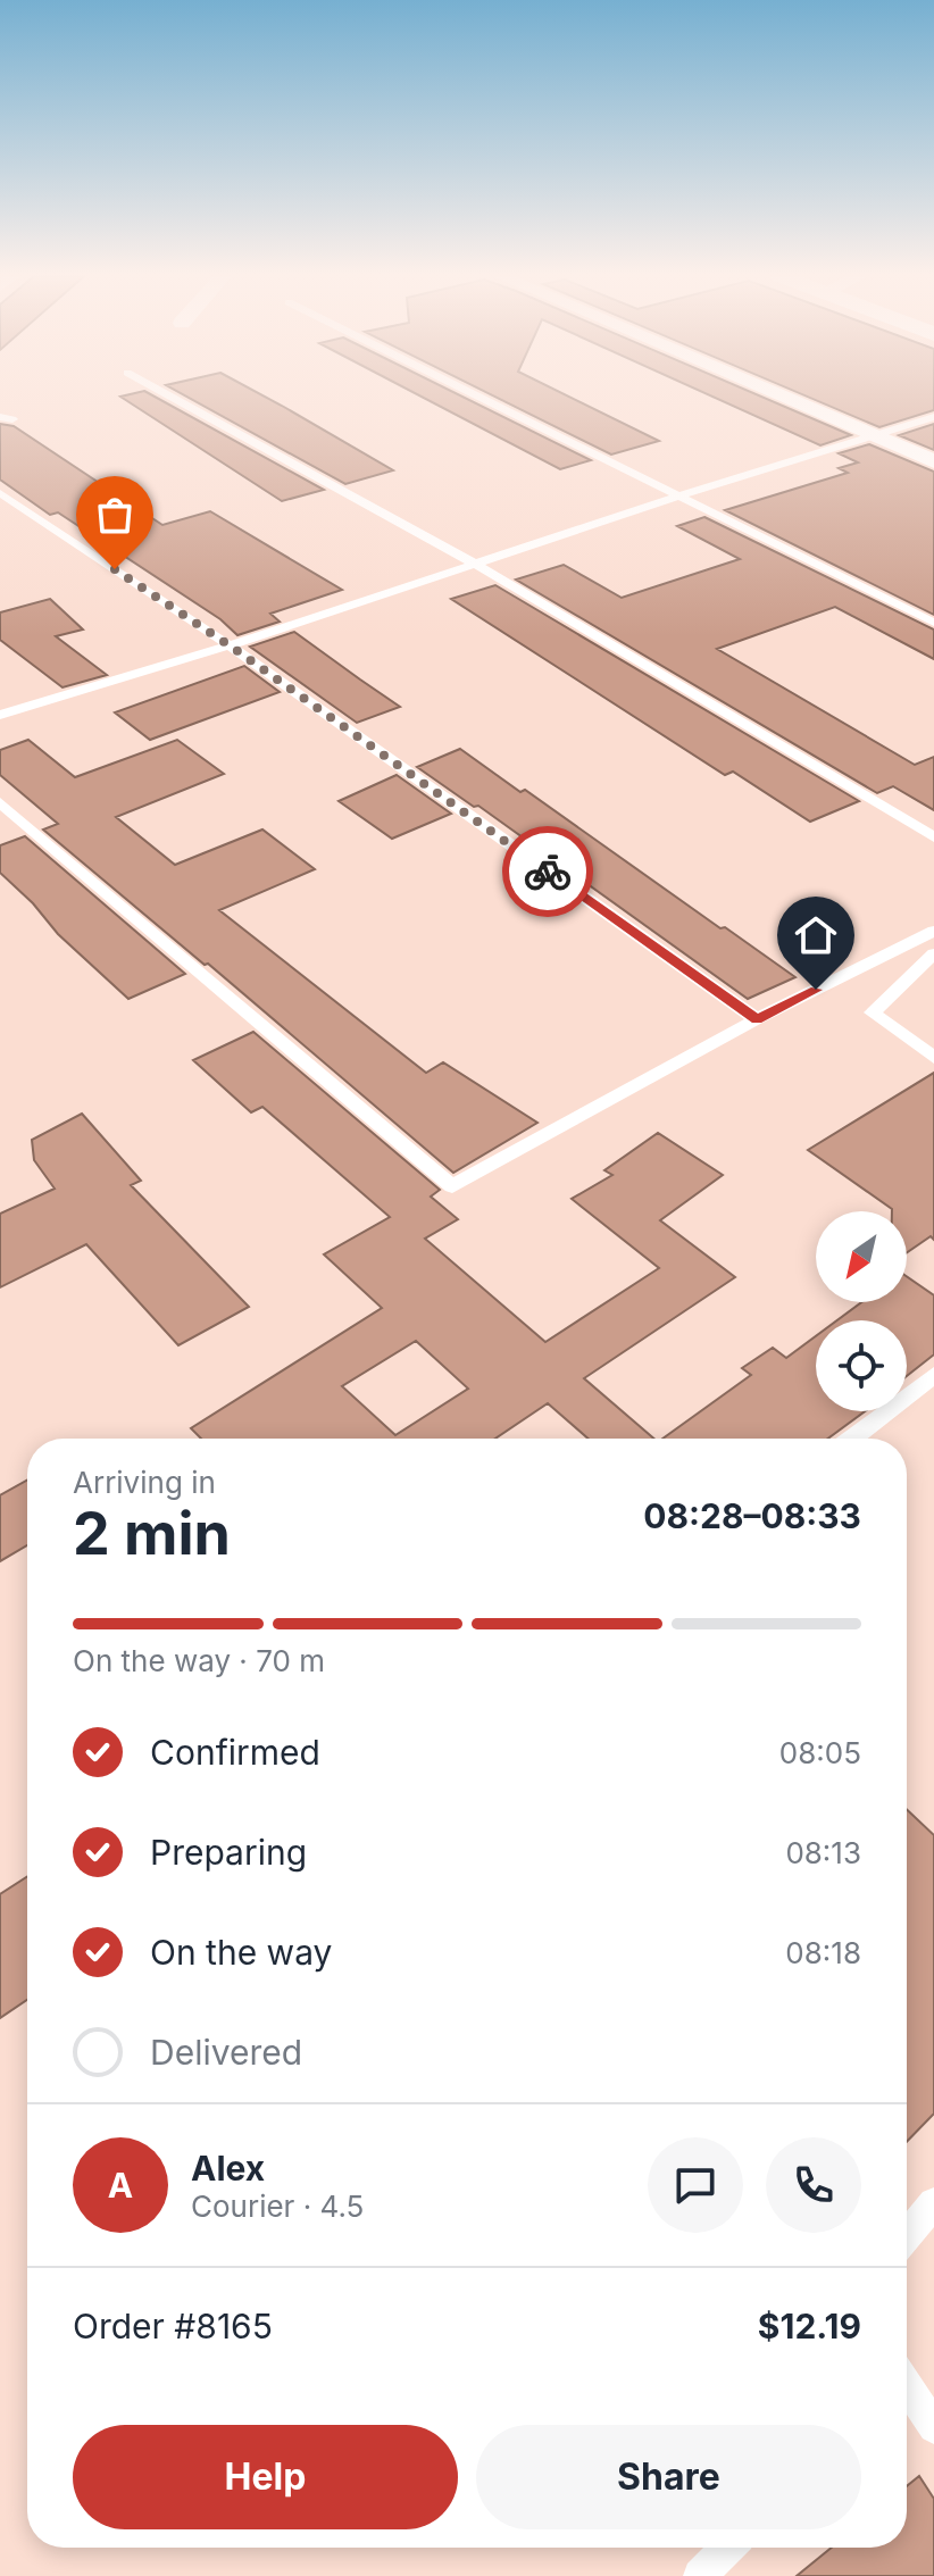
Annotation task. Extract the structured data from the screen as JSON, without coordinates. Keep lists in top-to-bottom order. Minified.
{"north":"bottom left","page":{"heading":["2 min","Arriving in","08:28–08:33"],"panel":["Alex","Courier · 4.5","Order #8165","$12.19"],"bar":"On the way · 70 m","list":[["Confirmed","08:05"],["Preparing","08:13"],["On the way","08:18"],"Delivered"],"round":"A","buttons":["Help","Share"]}}
